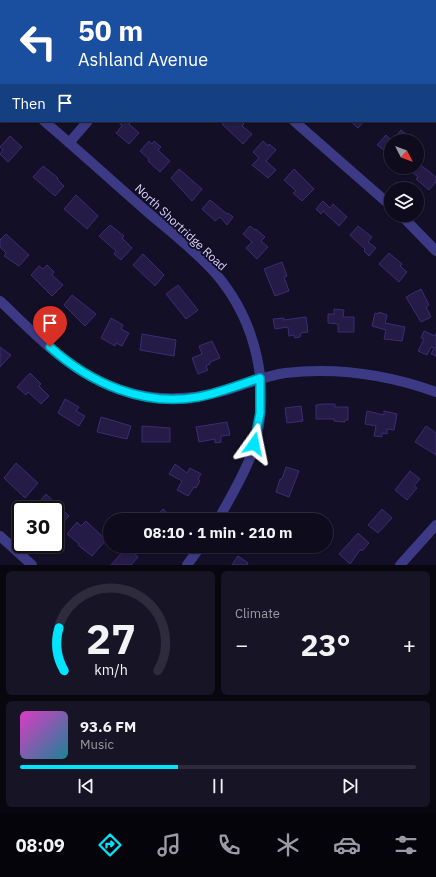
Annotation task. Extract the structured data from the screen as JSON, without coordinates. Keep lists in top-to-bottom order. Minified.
{"streets":{"street":["North Shortridge Road"]},"north":"bottom right","page":{"turn":["50 m","Ashland Avenue"],"then":"Then","limit":"30","trip":"08:10 · 1 min · 210 m","tile":"Climate","heat":["−","23°","+"],"song":["93.6 FM","Music"],"tabs":"08:09","gauge":["27","km/h"]}}
